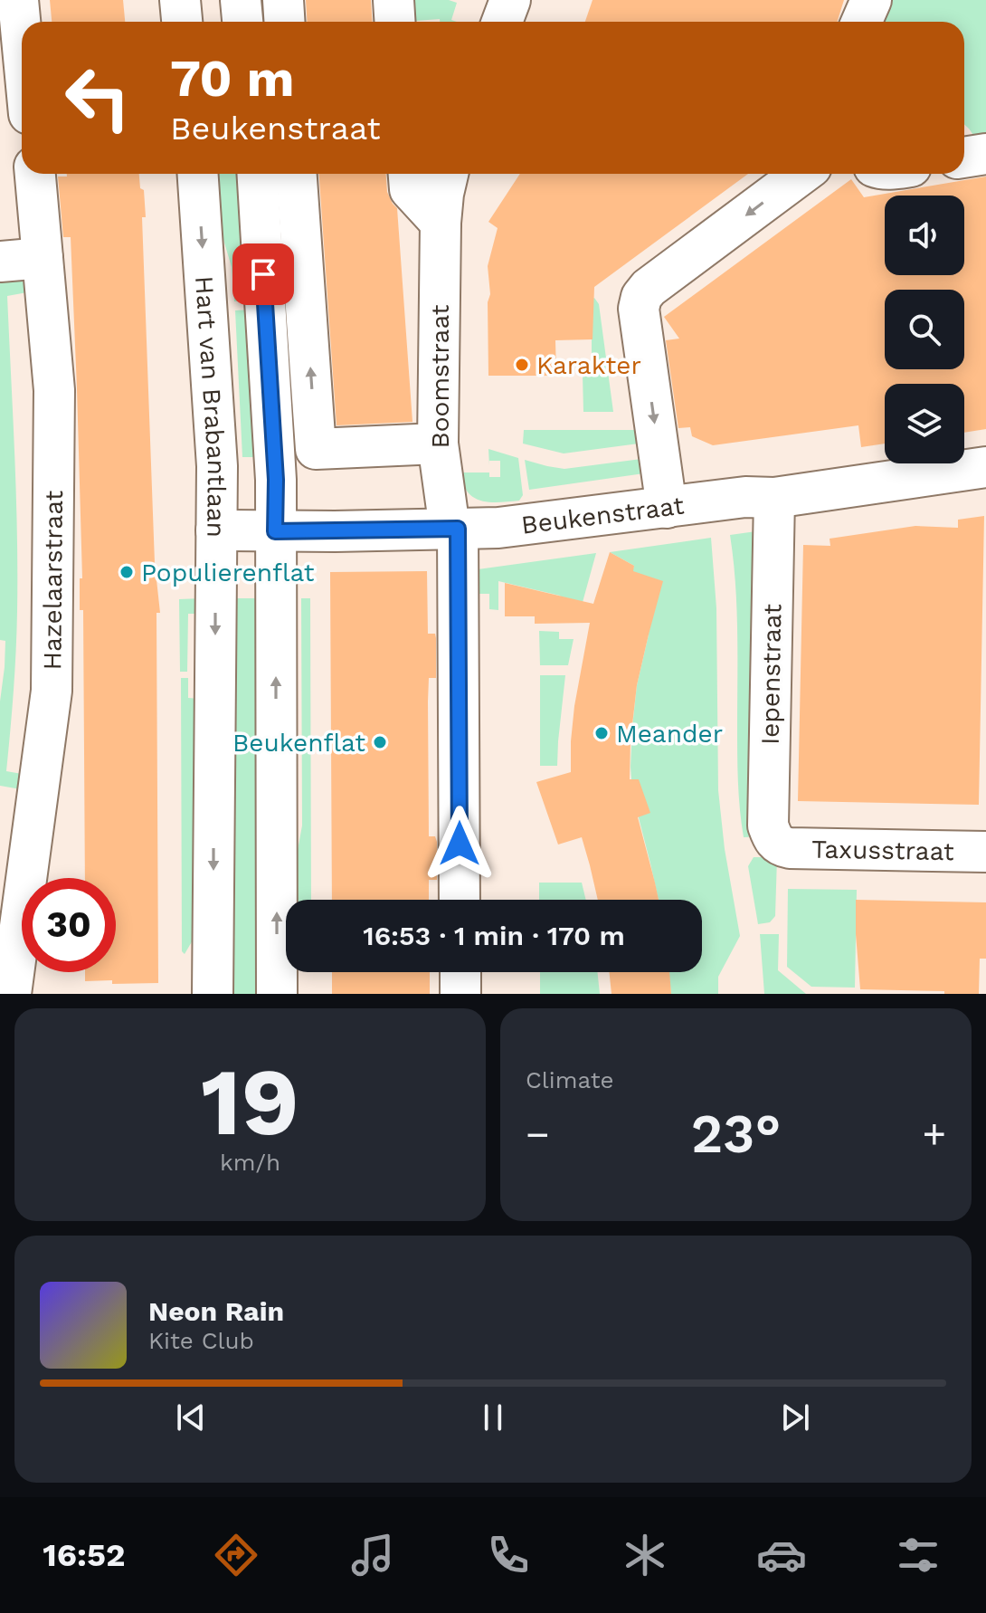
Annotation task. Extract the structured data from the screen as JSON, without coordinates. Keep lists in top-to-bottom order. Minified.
{"streets":{"street":["Boomstraat","Hart van Brabantlaan","Beukenstraat","Hazelaarstraat","Iepenstraat","Taxusstraat"]},"crossings":[["Boomstraat","Beukenstraat"],["Hart van Brabantlaan","Beukenstraat"],["Beukenstraat","Iepenstraat"],["Iepenstraat","Taxusstraat"]],"places":["Karakter","Populierenflat","Meander","Beukenflat"],"page":{"turn":["70 m","Beukenstraat"],"limit":"30","trip":"16:53 · 1 min · 170 m","tile":[["19","km/h"],"Climate"],"heat":["−","23°","+"],"song":["Neon Rain","Kite Club"],"tabs":"16:52"}}
